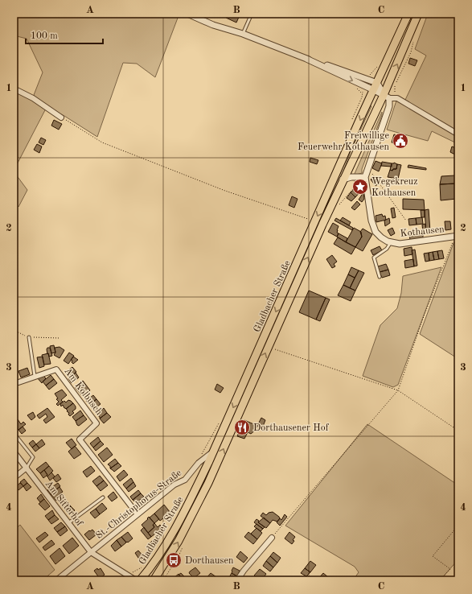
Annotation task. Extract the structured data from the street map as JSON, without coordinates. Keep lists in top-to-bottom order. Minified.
{"streets":{"main road":["Gladbacher Straße"],"street":["Kothausen","Am Kolbusch","Am Sitterhof","St.-Christophorus-Straße"]},"crossings":[["Kothausen","Gladbacher Straße"],["Gladbacher Straße","St.-Christophorus-Straße"],["Am Kolbusch","St.-Christophorus-Straße"],["Am Sitterhof","St.-Christophorus-Straße"]],"places":{"public building":["Freiwillige Feuerwehr Kothausen"],"place":["Wegekreuz Kothausen"],"restaurant":["Dorthausener Hof"],"bus stop":["Dorthausen"]},"scale_bar":"100 m","grid":{"columns":["A","B","C"],"rows":["1","2","3","4"]}}
